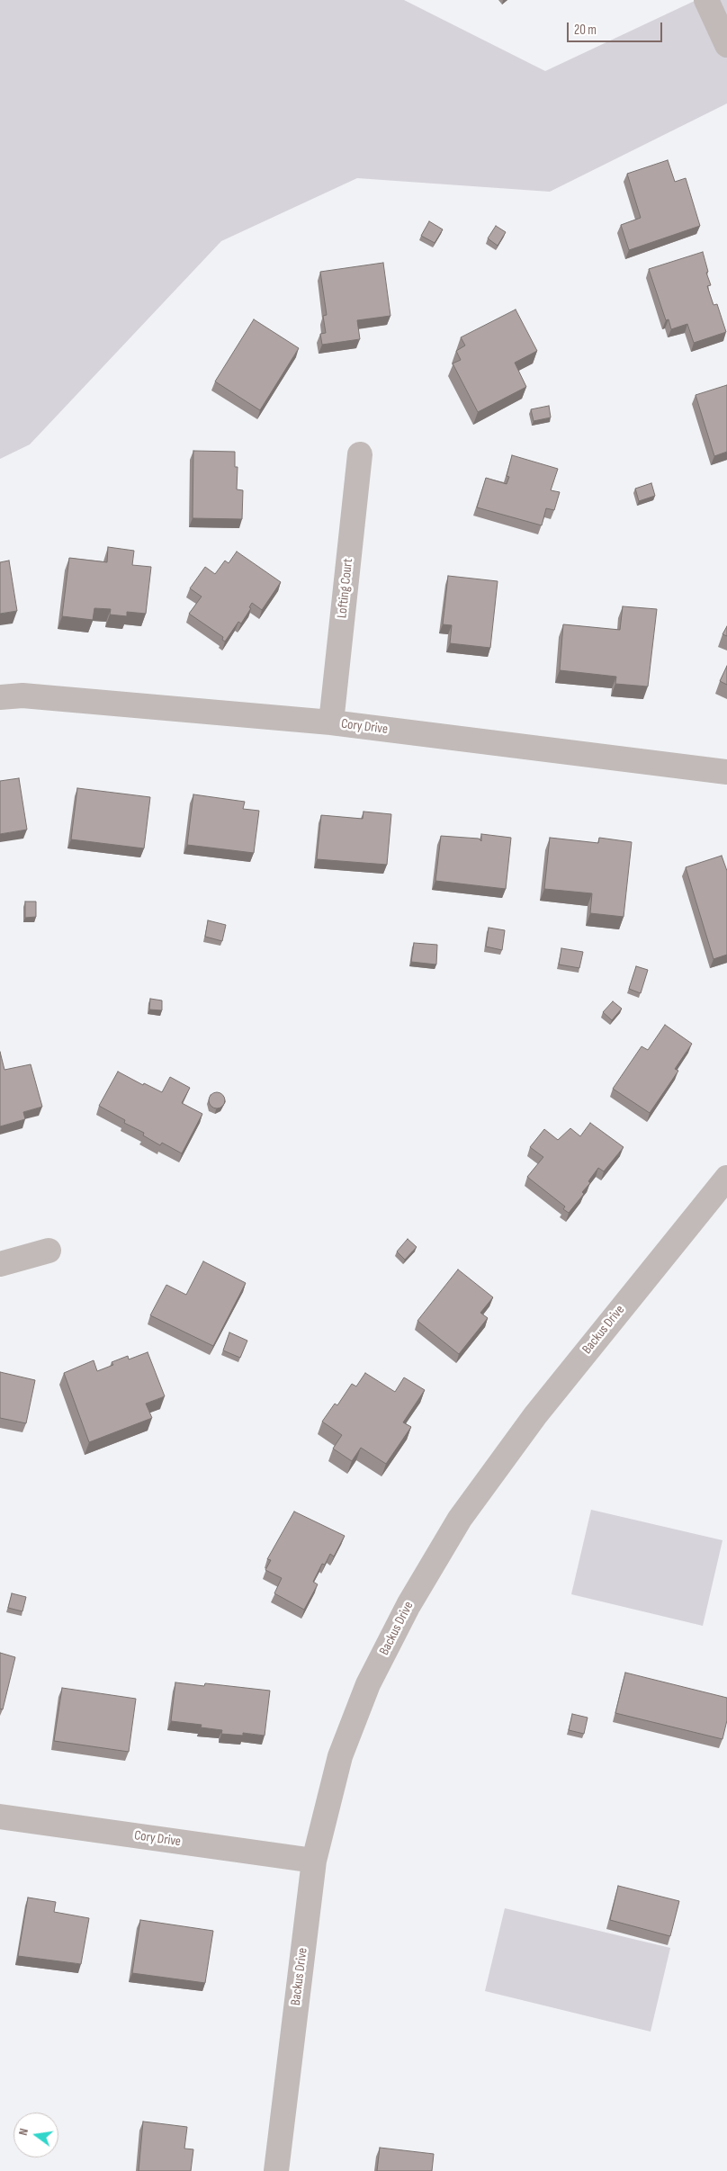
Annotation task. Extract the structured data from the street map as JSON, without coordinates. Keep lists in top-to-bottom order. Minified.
{"streets":{"street":["Lofting Court","Cory Drive","Backus Drive"]},"crossings":[["Lofting Court","Cory Drive"],["Cory Drive","Backus Drive"]],"scale_bar":"20 m","north":"left"}
